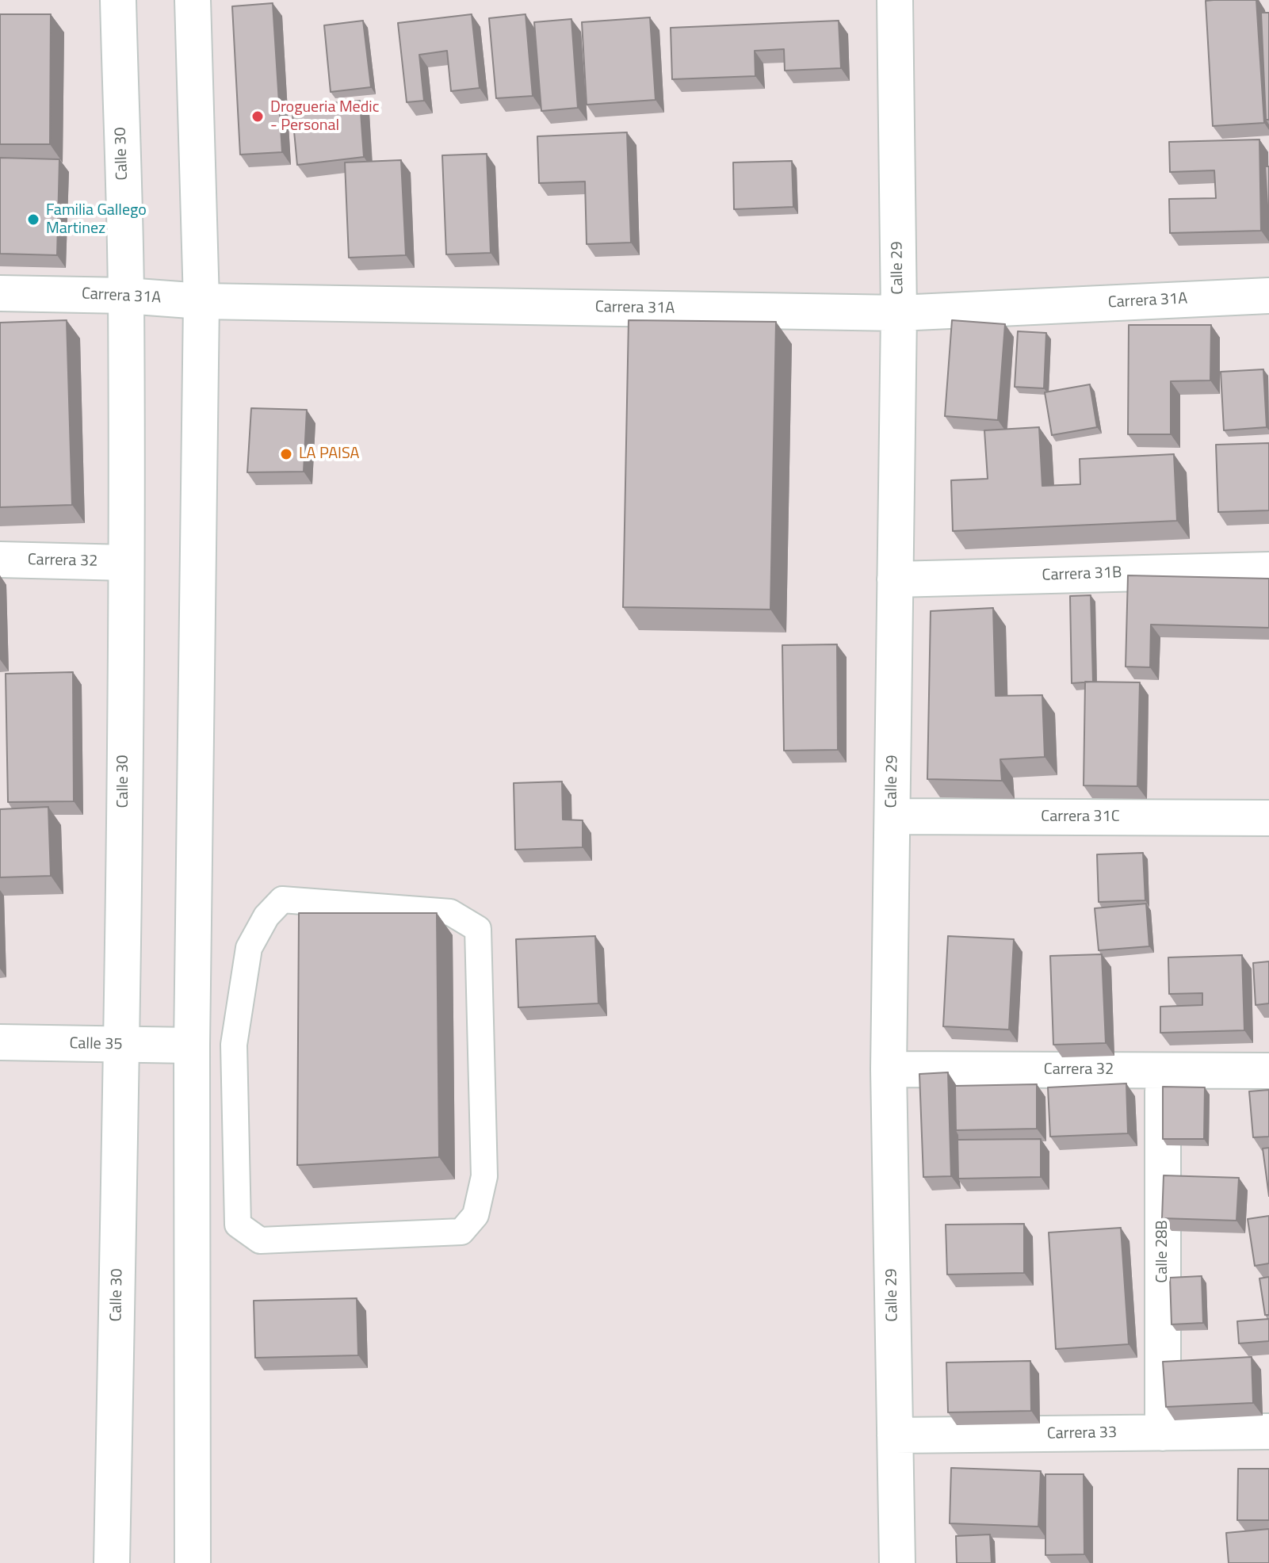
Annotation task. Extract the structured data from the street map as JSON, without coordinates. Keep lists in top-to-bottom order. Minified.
{"streets":{"street":["Calle 30","Calle 29","Carrera 31A","Carrera 32","Carrera 31B","Carrera 31C","Calle 35","Calle 28B","Carrera 33"]},"crossings":[["Calle 30","Carrera 31A"],["Calle 30","Carrera 32"],["Calle 30","Calle 35"],["Calle 29","Carrera 31A"],["Calle 29","Carrera 32"],["Calle 29","Carrera 31B"],["Calle 29","Carrera 31C"],["Calle 29","Carrera 33"],["Carrera 32","Calle 28B"],["Calle 28B","Carrera 33"]],"places":["Drogueria Medic - Personal","Familia Gallego Martinez","LA PAISA"]}
